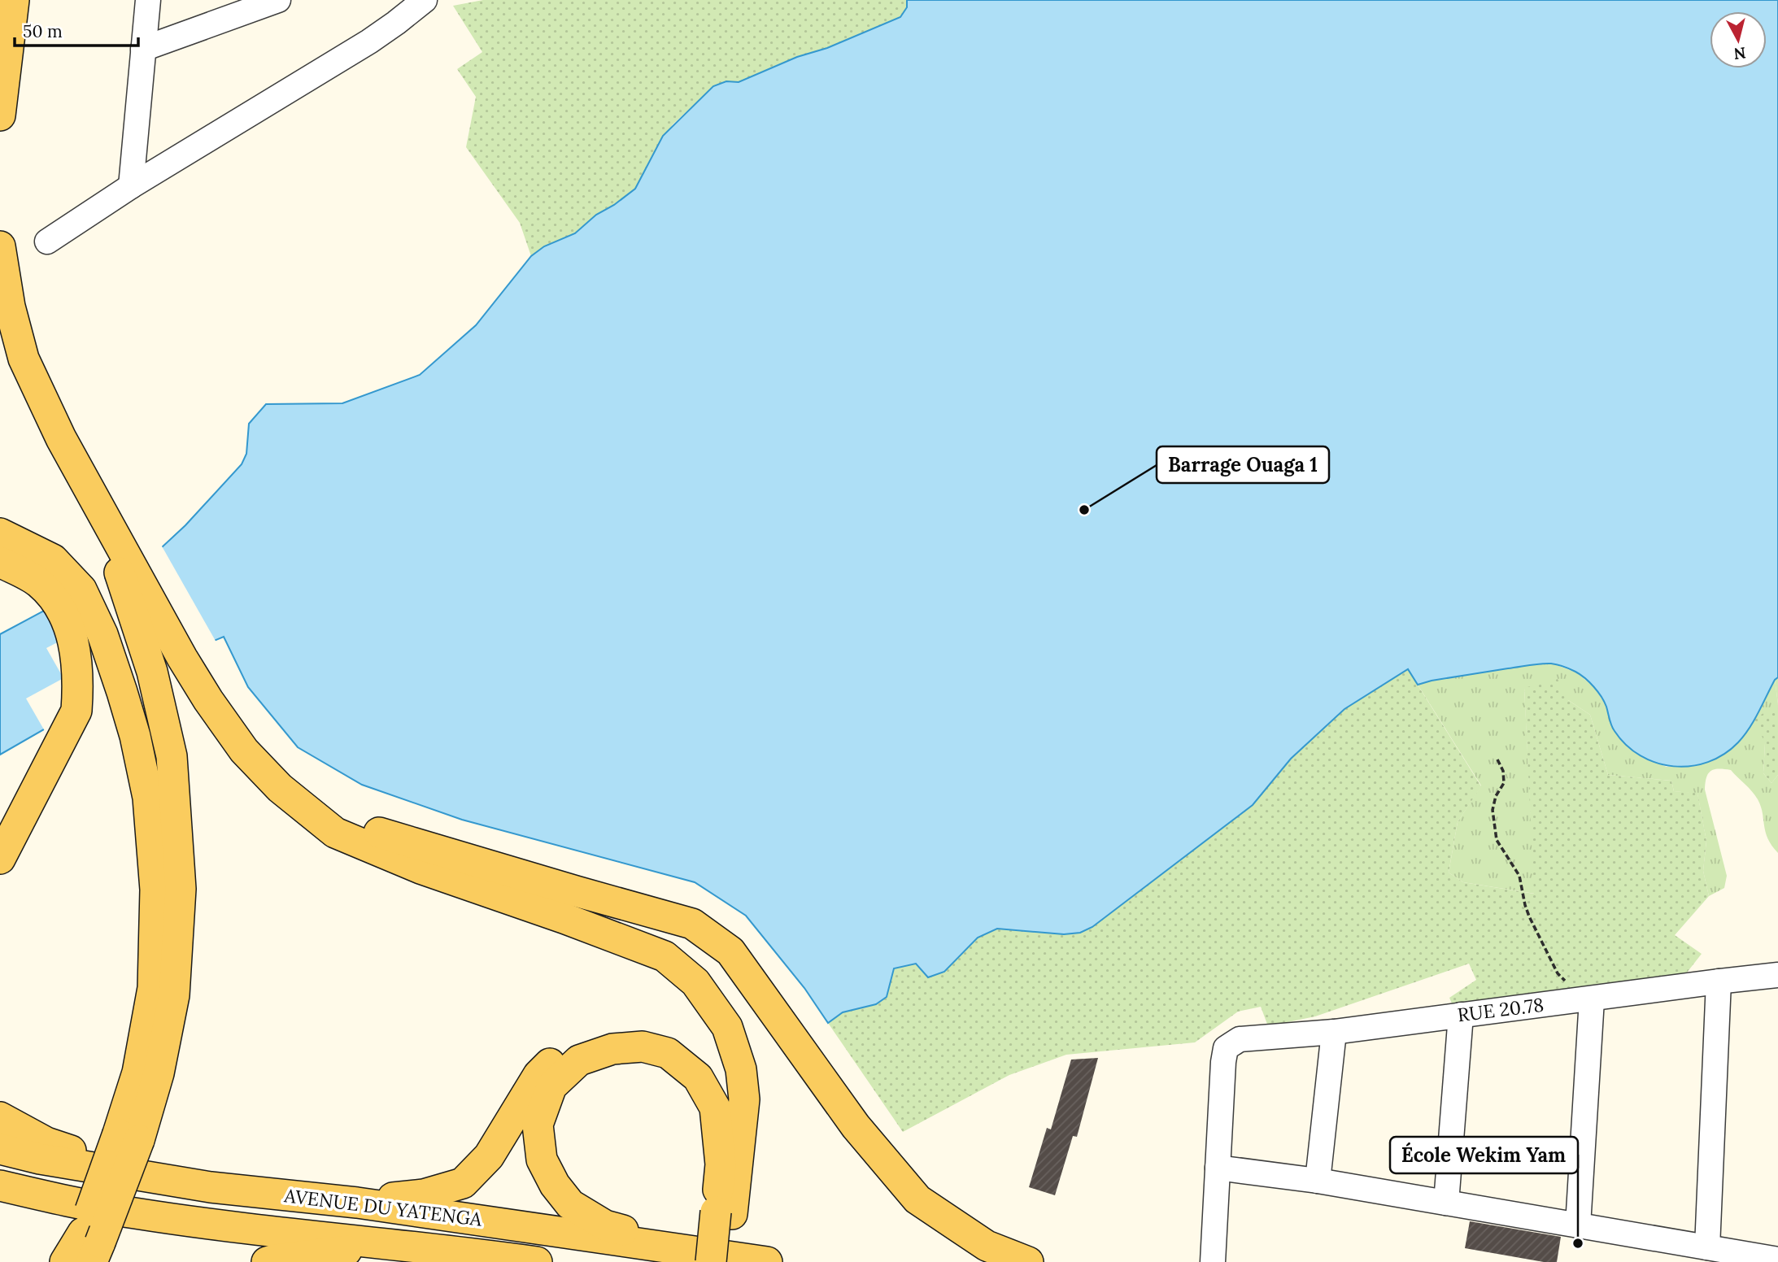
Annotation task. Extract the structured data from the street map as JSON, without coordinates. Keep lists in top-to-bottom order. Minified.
{"streets":{"main road":["AVENUE DU YATENGA"],"street":["RUE 20.78"]},"places":["Barrage Ouaga 1","École Wekim Yam"],"scale_bar":"50 m","north":"bottom"}
